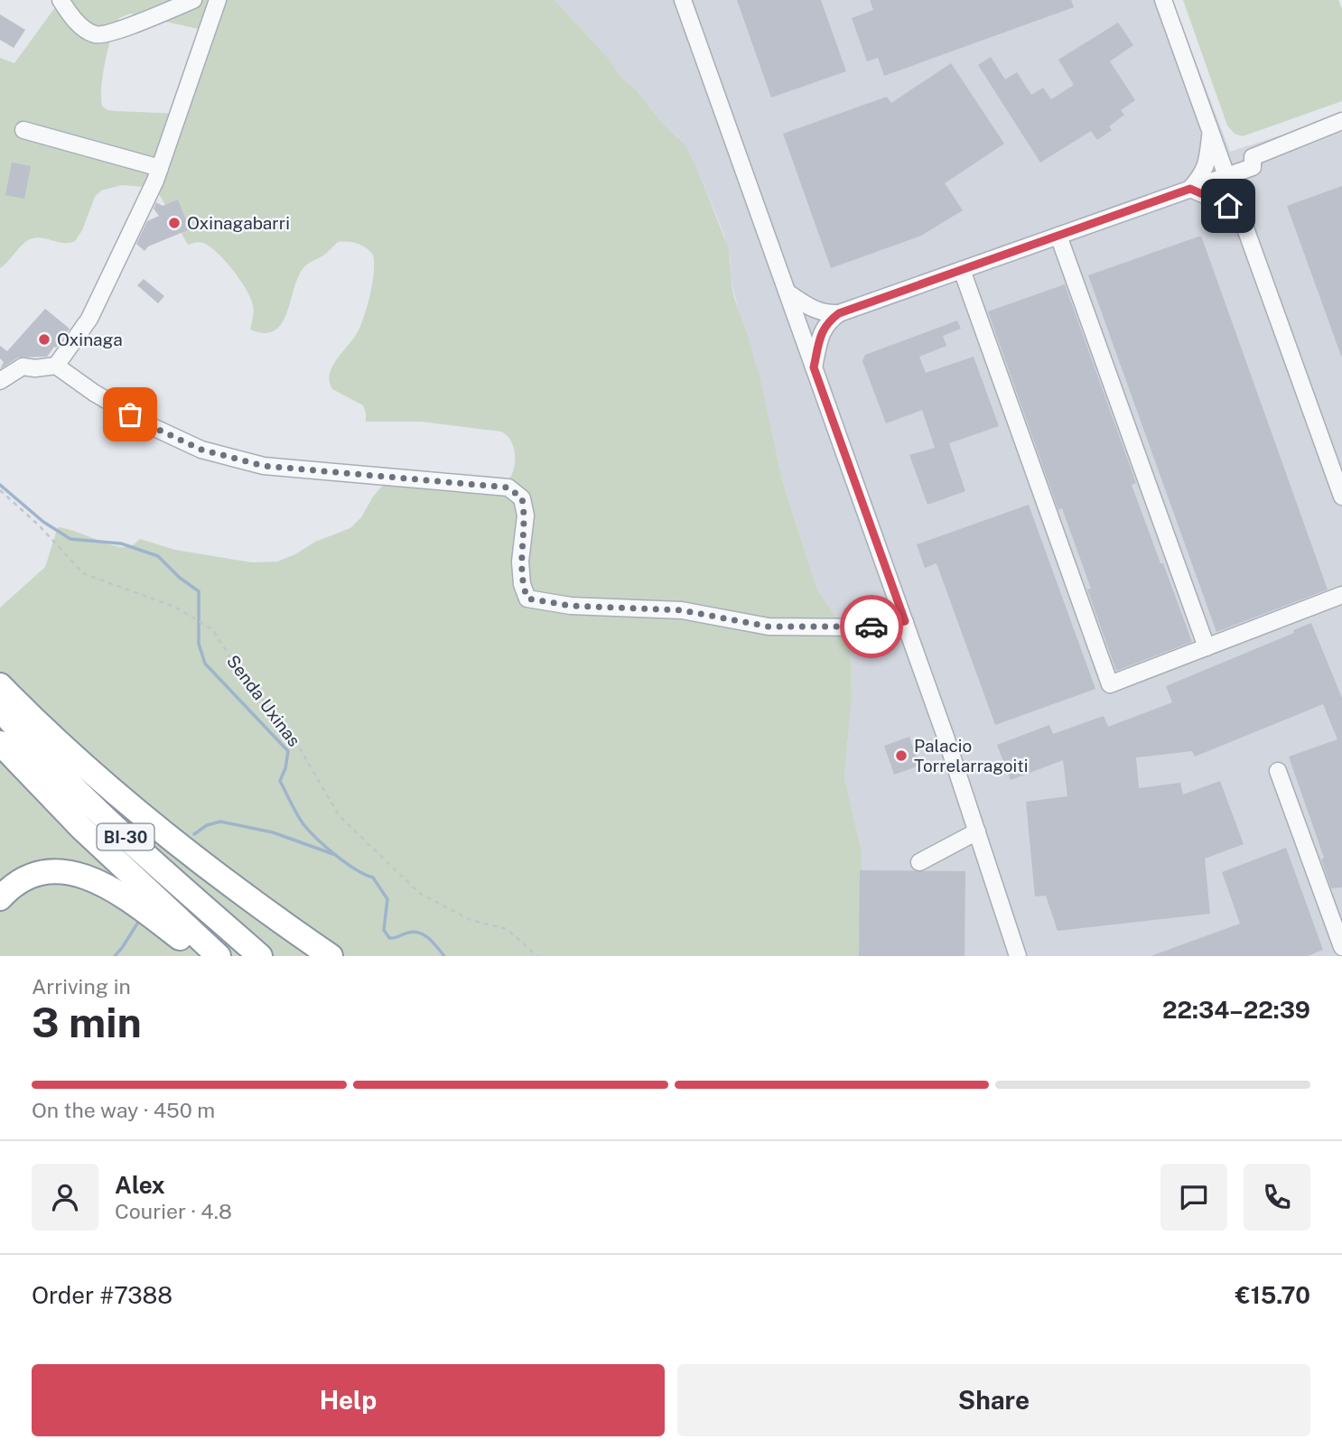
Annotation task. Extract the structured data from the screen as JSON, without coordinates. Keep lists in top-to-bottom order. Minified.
{"streets":{"highway":["BI-30"],"path":["Senda Uxinas"]},"places":["Oxinagabarri","Oxinaga","Palacio Torrelarragoiti"],"page":{"heading":["3 min","Arriving in","22:34–22:39"],"panel":["Alex","Courier · 4.8","Order #7388","€15.70"],"bar":"On the way · 450 m","buttons":["Help","Share"]}}
